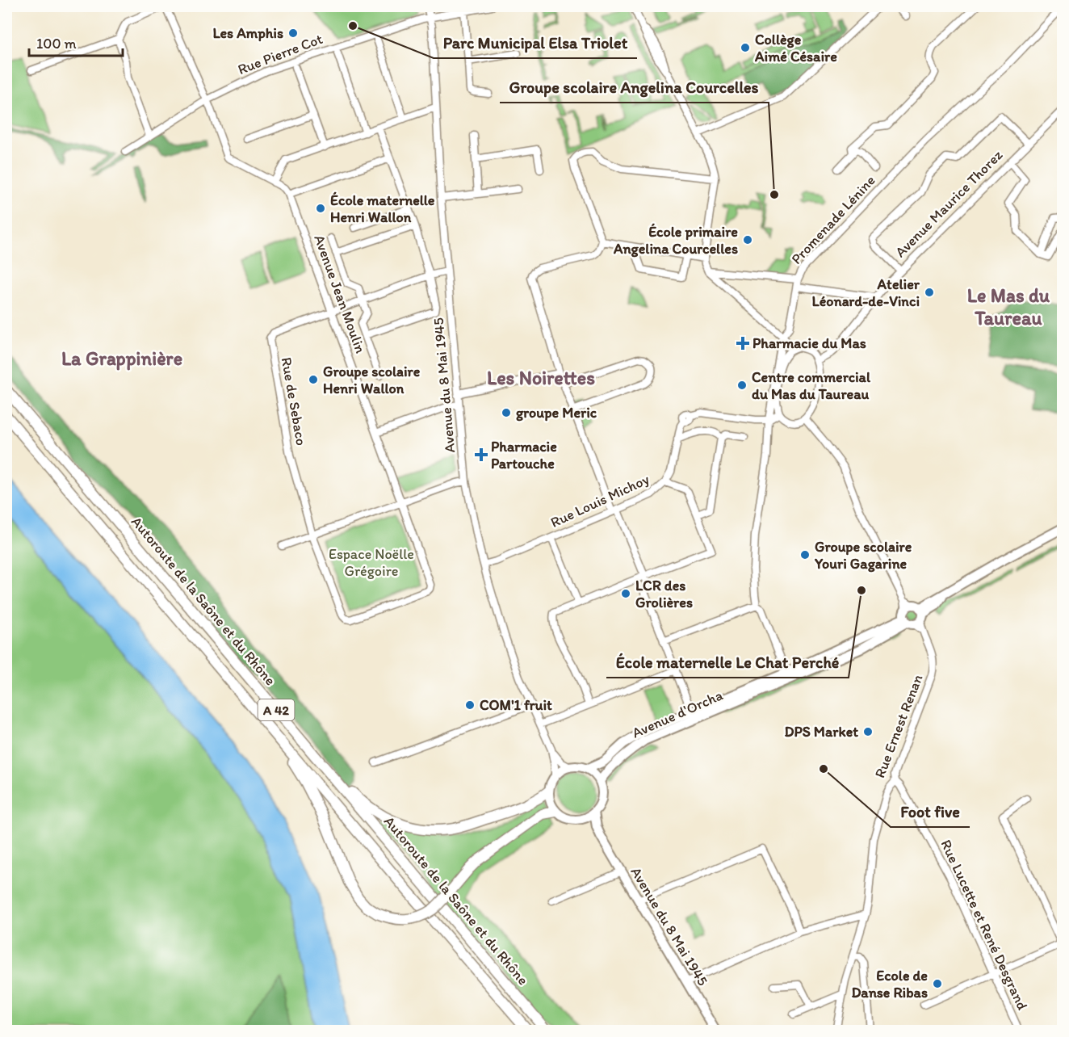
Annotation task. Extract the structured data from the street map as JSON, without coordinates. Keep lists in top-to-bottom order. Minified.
{"streets":{"highway":["Autoroute de la Saône et du Rhône","A 42"],"main road":["Avenue du 8 Mai 1945","Avenue d'Orcha"],"street":["Rue Pierre Cot","Avenue Maurice Thorez","Promenade Lénine","Avenue Jean Moulin","Rue de Sebaco","Rue Louis Michoy","Rue Ernest Renan","Rue Lucette et René Desgrand"]},"crossings":[["Rue Pierre Cot","Avenue du 8 Mai 1945"],["Promenade Lénine","Rue Louis Michoy"],["Avenue Jean Moulin","Rue de Sebaco"],["Avenue du 8 Mai 1945","Rue de Sebaco"],["Avenue du 8 Mai 1945","Rue Louis Michoy"],["Avenue du 8 Mai 1945","Avenue d'Orcha"],["Avenue d'Orcha","Rue Ernest Renan"],["Rue Ernest Renan","Rue Lucette et René Desgrand"]],"districts":["Le Mas du Taureau","La Grappinière","Les Noirettes"],"parks":["Espace Noëlle Grégoire"],"places":{"other":["Parc Municipal Elsa Triolet","Les Amphis","Collège Aimé Césaire","Groupe scolaire Angelina Courcelles","École maternelle Henri Wallon","École primaire Angelina Courcelles","Atelier Léonard-de-Vinci","Groupe scolaire Henri Wallon","Centre commercial du Mas du Taureau","groupe Meric","Groupe scolaire Youri Gagarine","École maternelle Le Chat Perché","LCR des Grolières","COM'1 fruit","DPS Market","Foot five","Ecole de Danse Ribas"],"health":["Pharmacie du Mas","Pharmacie Partouche"]},"scale_bar":"100 m"}
